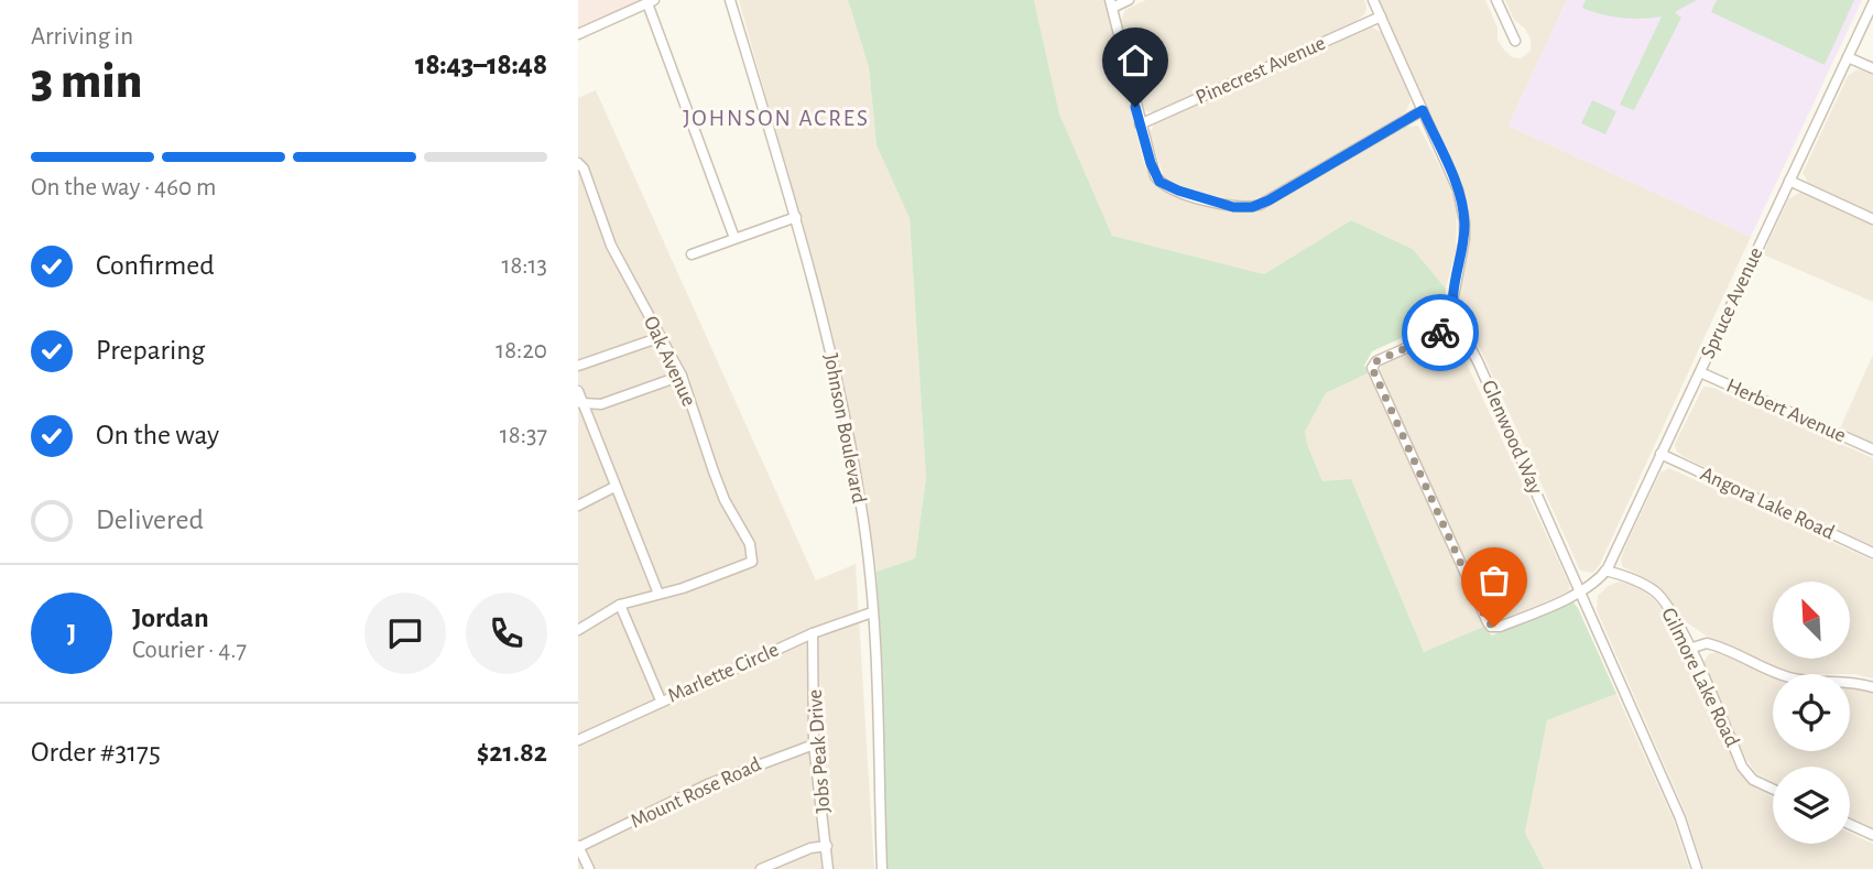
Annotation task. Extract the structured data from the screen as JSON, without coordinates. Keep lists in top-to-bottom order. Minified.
{"streets":{"street":["Pinecrest Avenue","Spruce Avenue","Oak Avenue","Herbert Avenue","Johnson Boulevard","Glenwood Way","Angora Lake Road","Marlette Circle","Gilmore Lake Road","Jobs Peak Drive","Mount Rose Road"]},"crossings":[["Pinecrest Avenue","Glenwood Way"],["Spruce Avenue","Herbert Avenue"],["Spruce Avenue","Glenwood Way"],["Spruce Avenue","Angora Lake Road"],["Spruce Avenue","Gilmore Lake Road"],["Johnson Boulevard","Marlette Circle"],["Marlette Circle","Jobs Peak Drive"],["Jobs Peak Drive","Mount Rose Road"]],"districts":["JOHNSON ACRES"],"north":"top left","page":{"heading":["3 min","Arriving in","18:43–18:48"],"panel":["Jordan","Courier · 4.7","Order #3175","$21.82"],"bar":"On the way · 460 m","list":[["Confirmed","18:13"],["Preparing","18:20"],["On the way","18:37"],"Delivered"],"round":"J"}}
